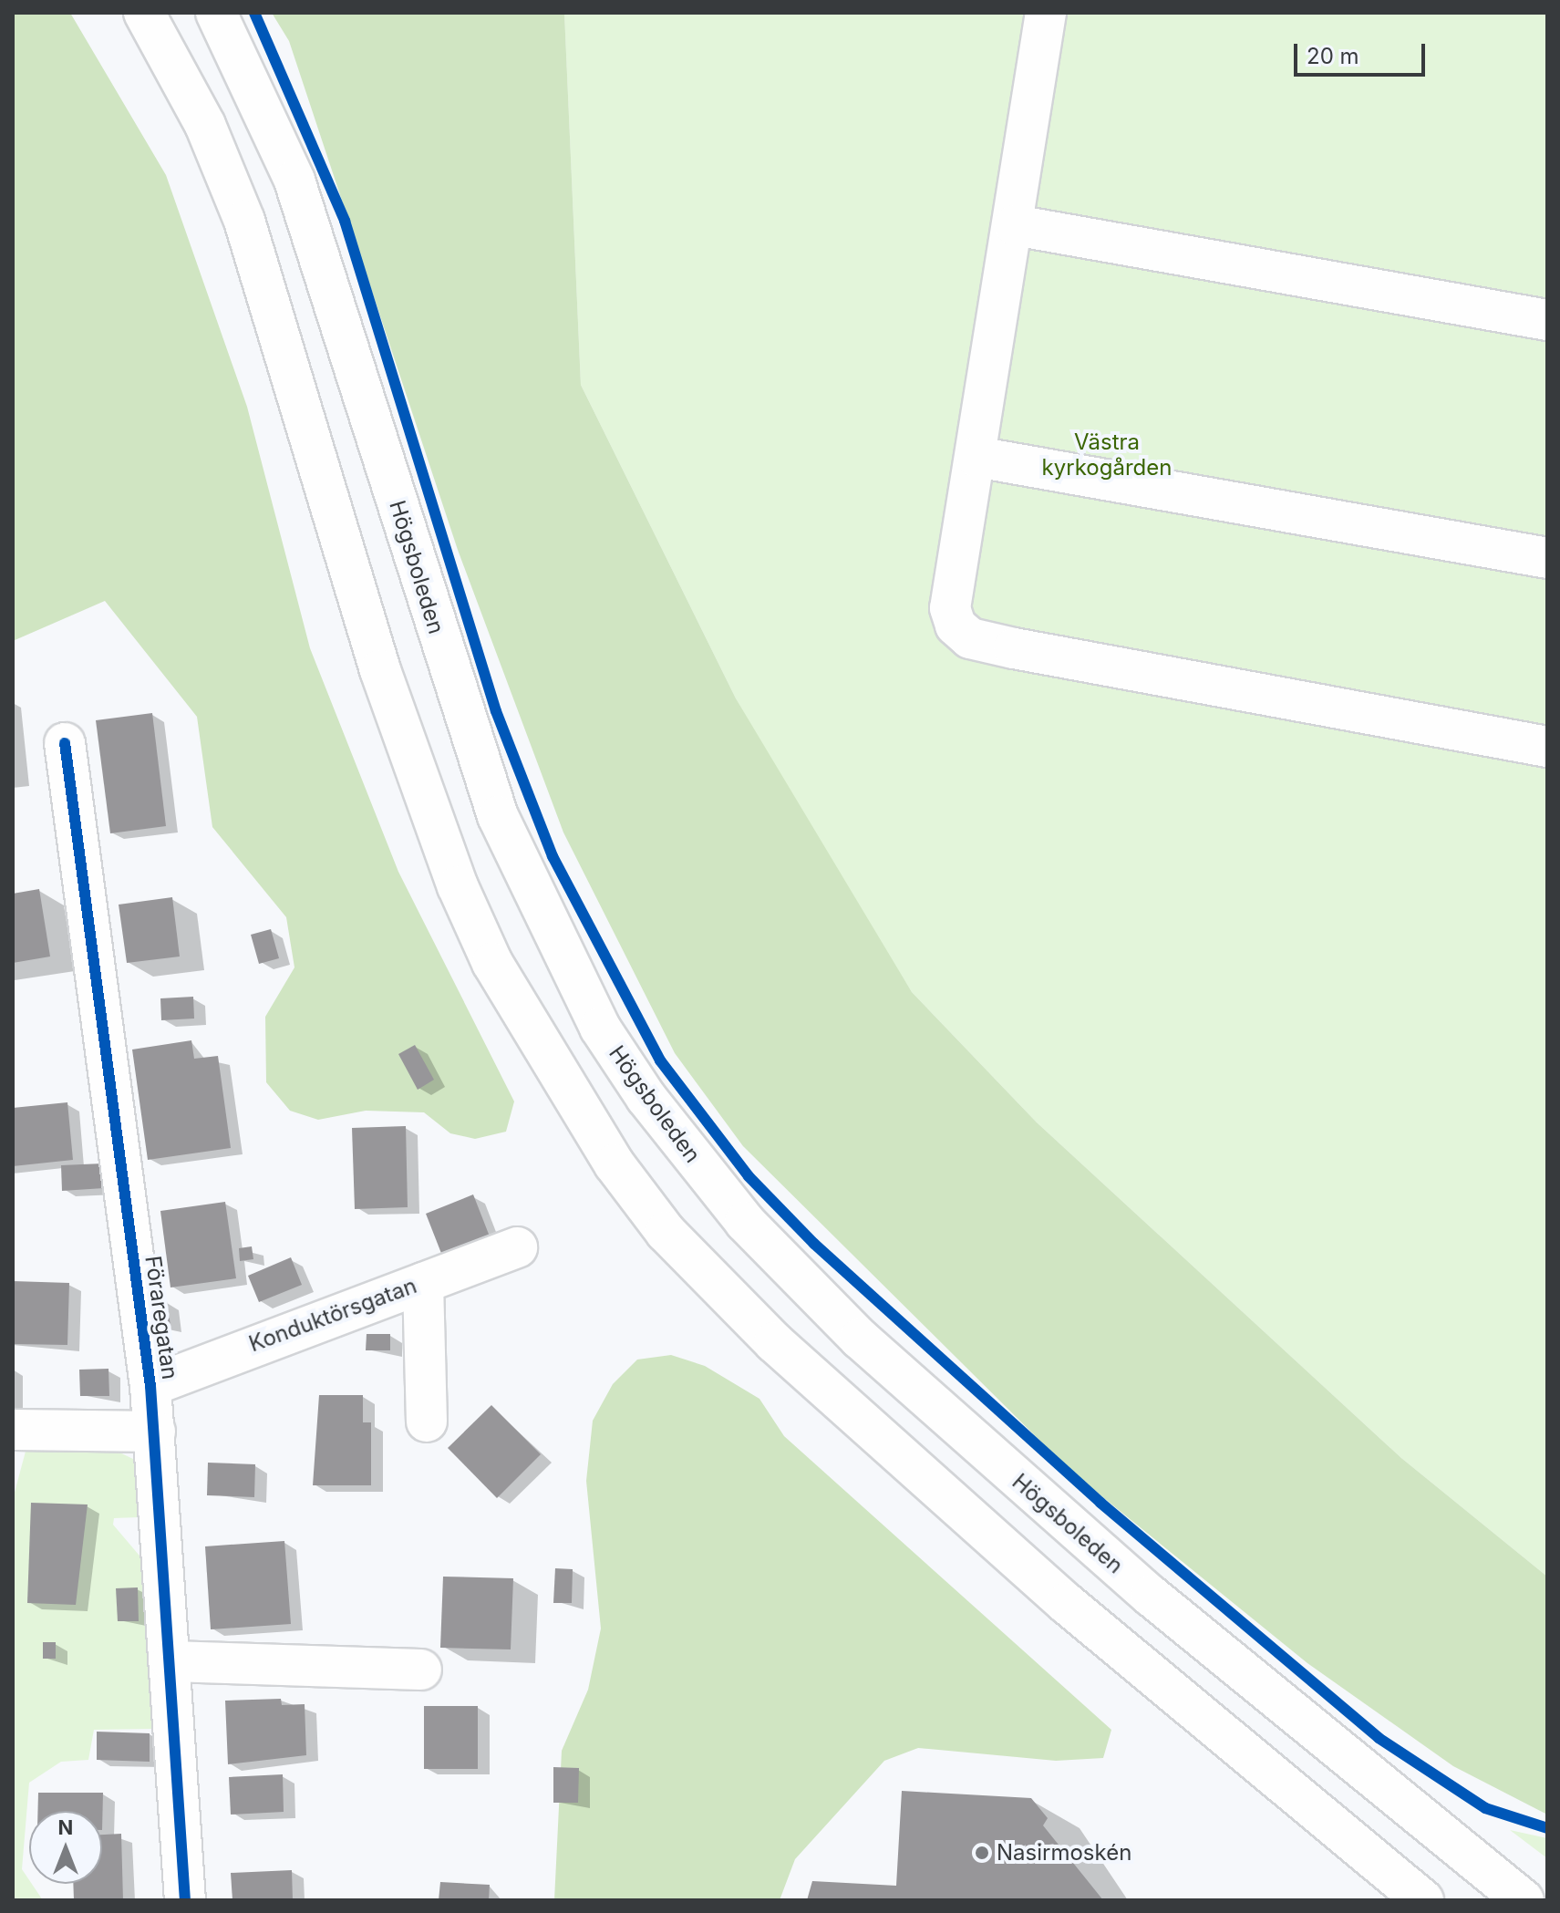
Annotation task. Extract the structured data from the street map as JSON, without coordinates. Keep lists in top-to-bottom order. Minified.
{"streets":{"main road":["Högsboleden","Konduktörsgatan","Föraregatan"]},"crossings":[["Konduktörsgatan","Föraregatan"]],"parks":["Västra kyrkogården"],"places":["Nasirmoskén"],"scale_bar":"20 m","north":"top"}
